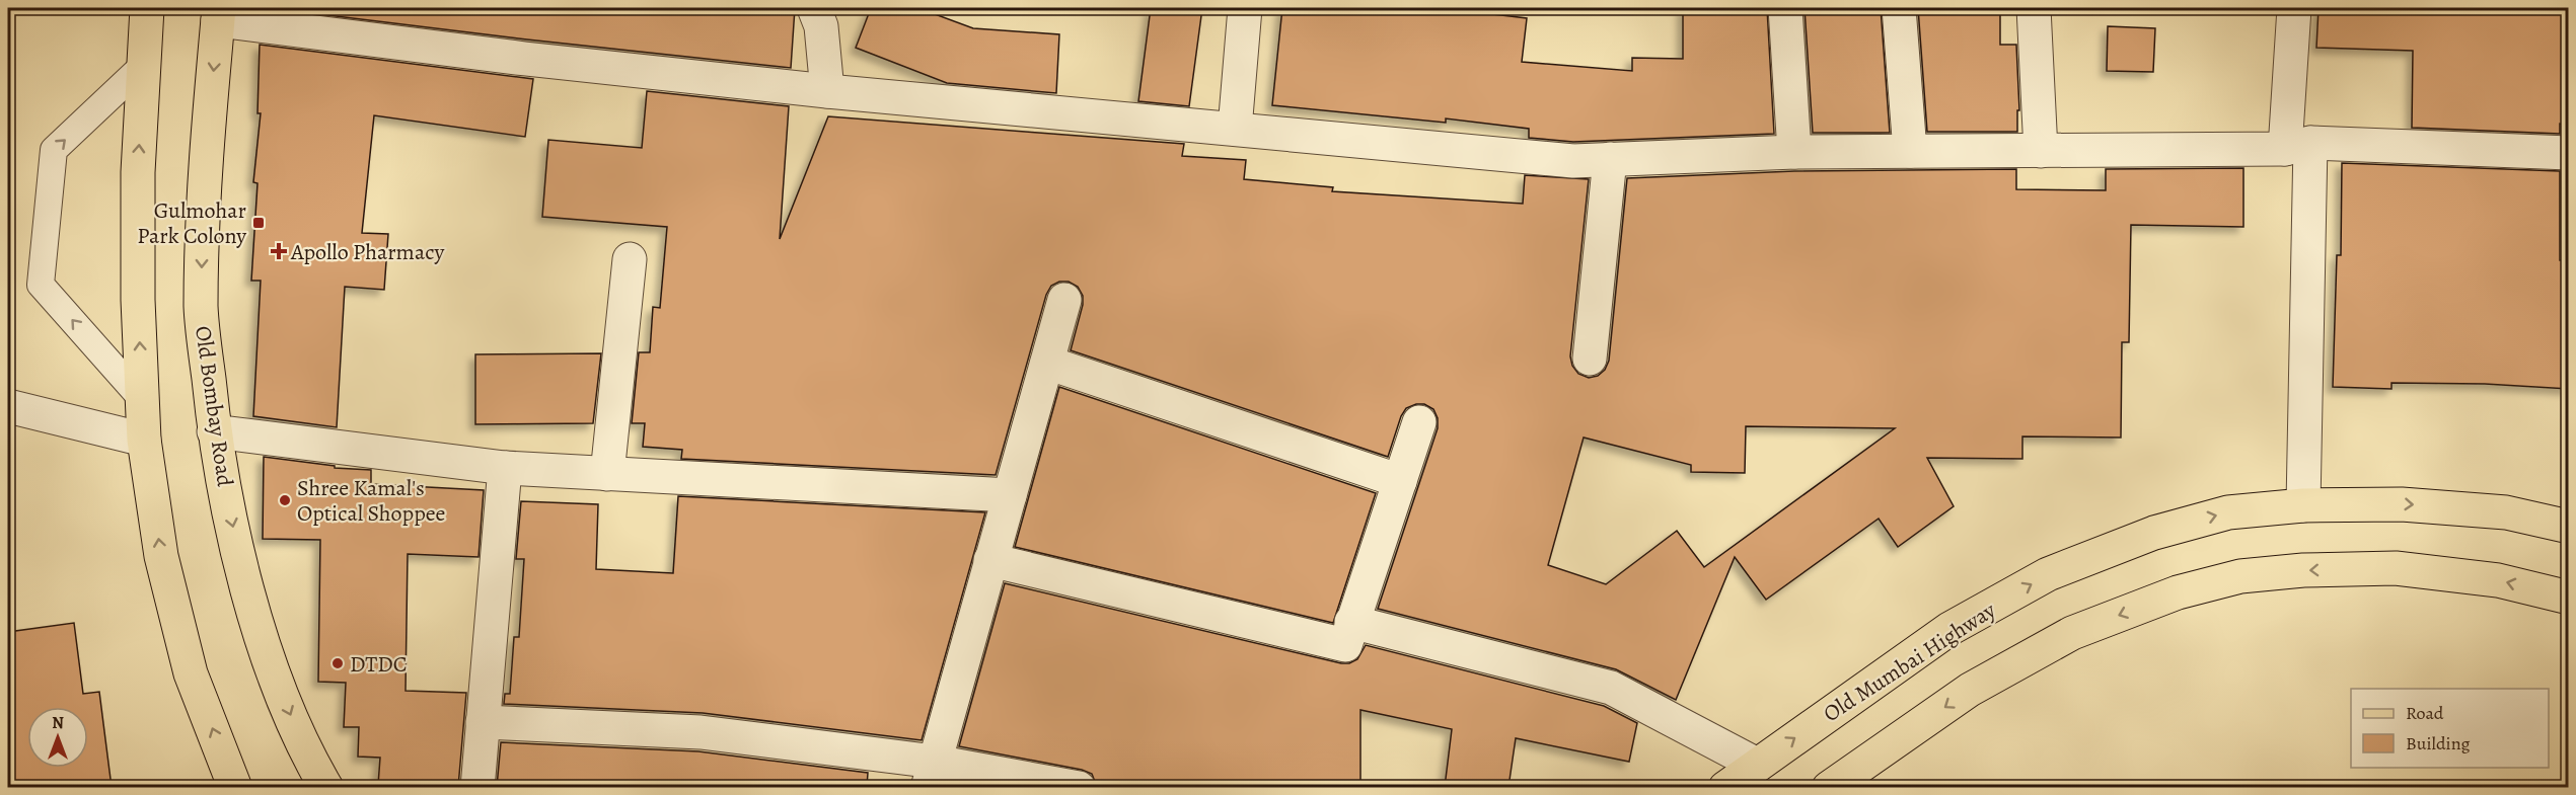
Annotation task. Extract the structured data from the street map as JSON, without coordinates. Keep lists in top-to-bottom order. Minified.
{"streets":{"main road":["Old Bombay Road","Old Mumbai Highway"]},"places":{"transit":["Gulmohar Park Colony"],"health":["Apollo Pharmacy"],"other":["Shree Kamal's Optical Shoppee","DTDC"]},"legend":["Road","Building"],"north":"top"}
